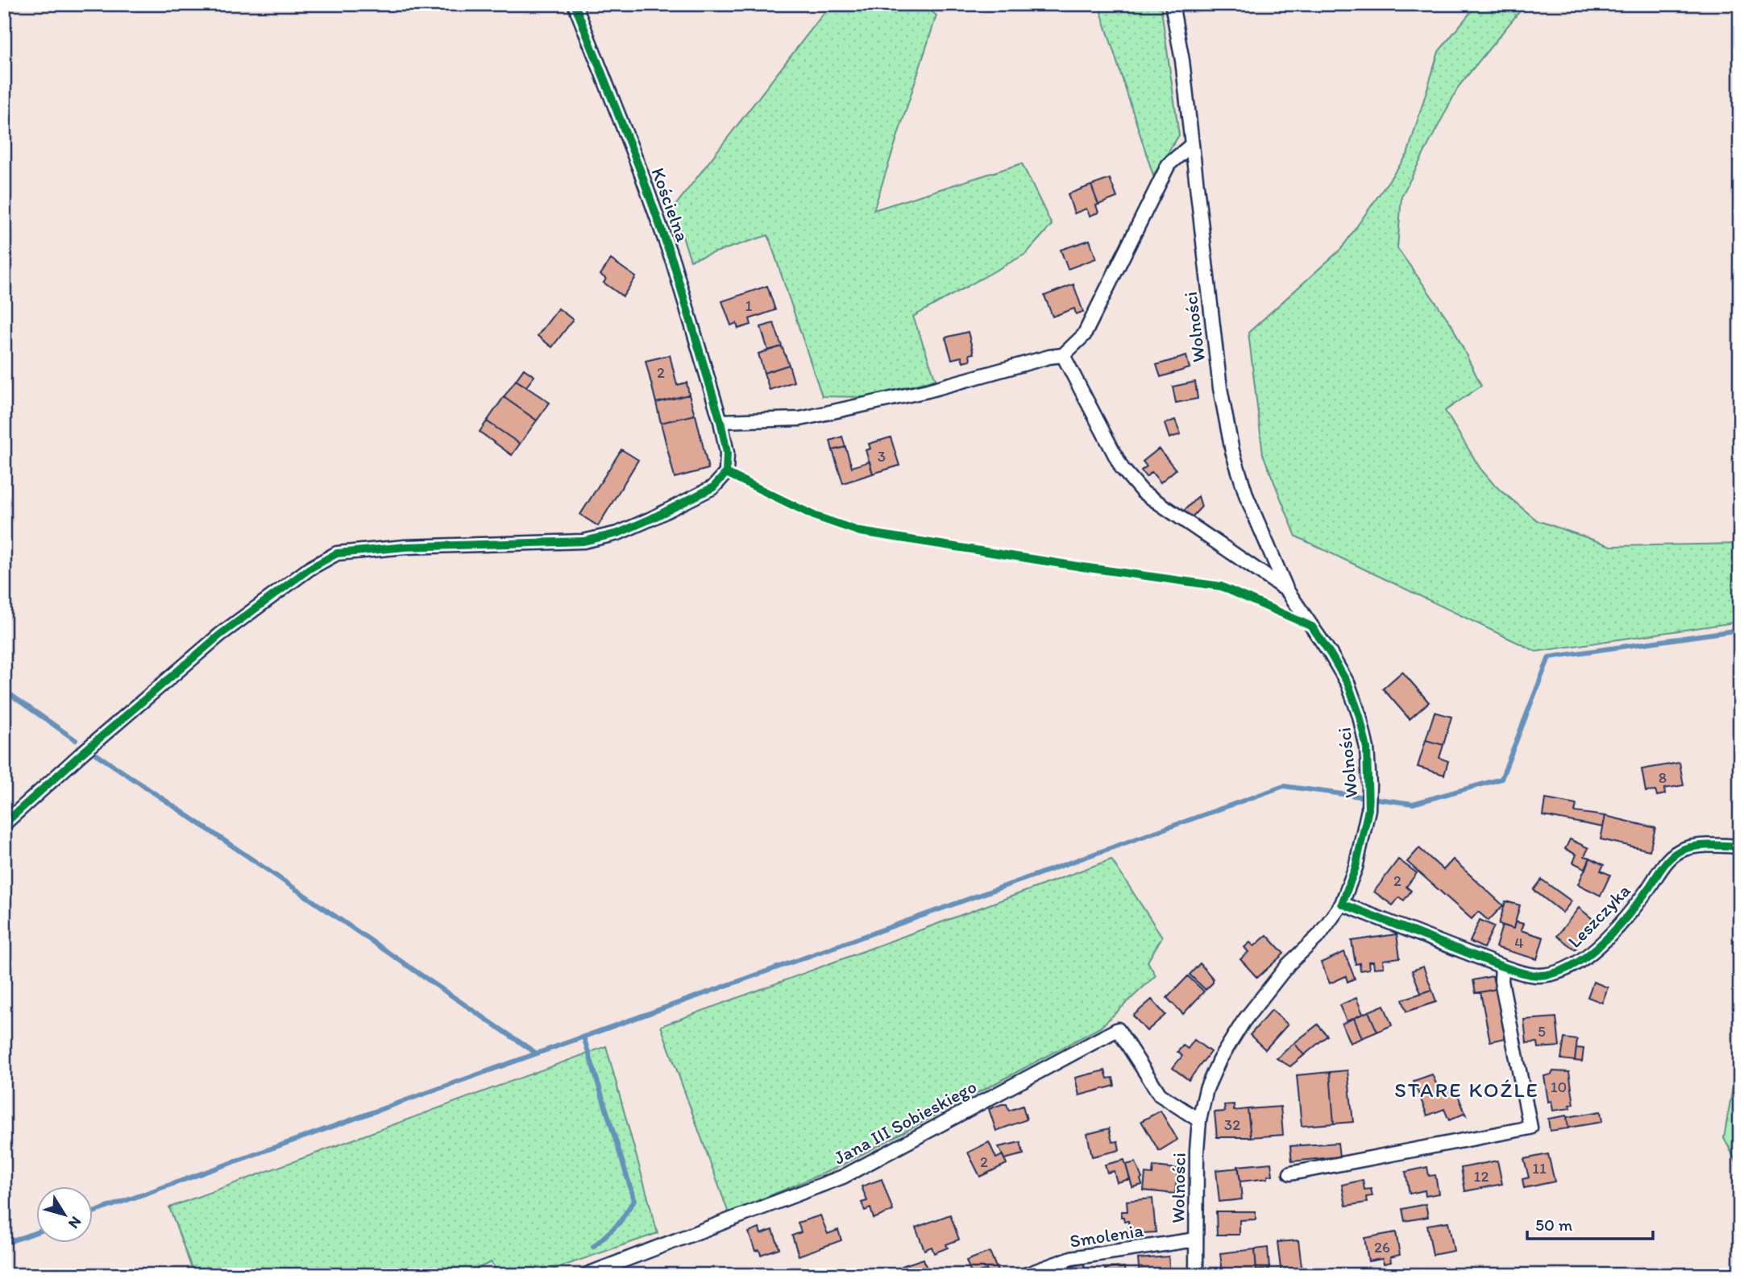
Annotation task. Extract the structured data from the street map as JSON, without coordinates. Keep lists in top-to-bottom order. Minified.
{"streets":{"street":["Kościelna","Wolności","Leszczyka","Jana III Sobieskiego","Smolenia"]},"crossings":[["Wolności","Leszczyka"],["Wolności","Jana III Sobieskiego"],["Wolności","Smolenia"]],"districts":["STARE KOŹLE"],"house_numbers":["1","2","3","8","2","4","5","10","32","2","11","12","26"],"scale_bar":"50 m","north":"bottom right"}
